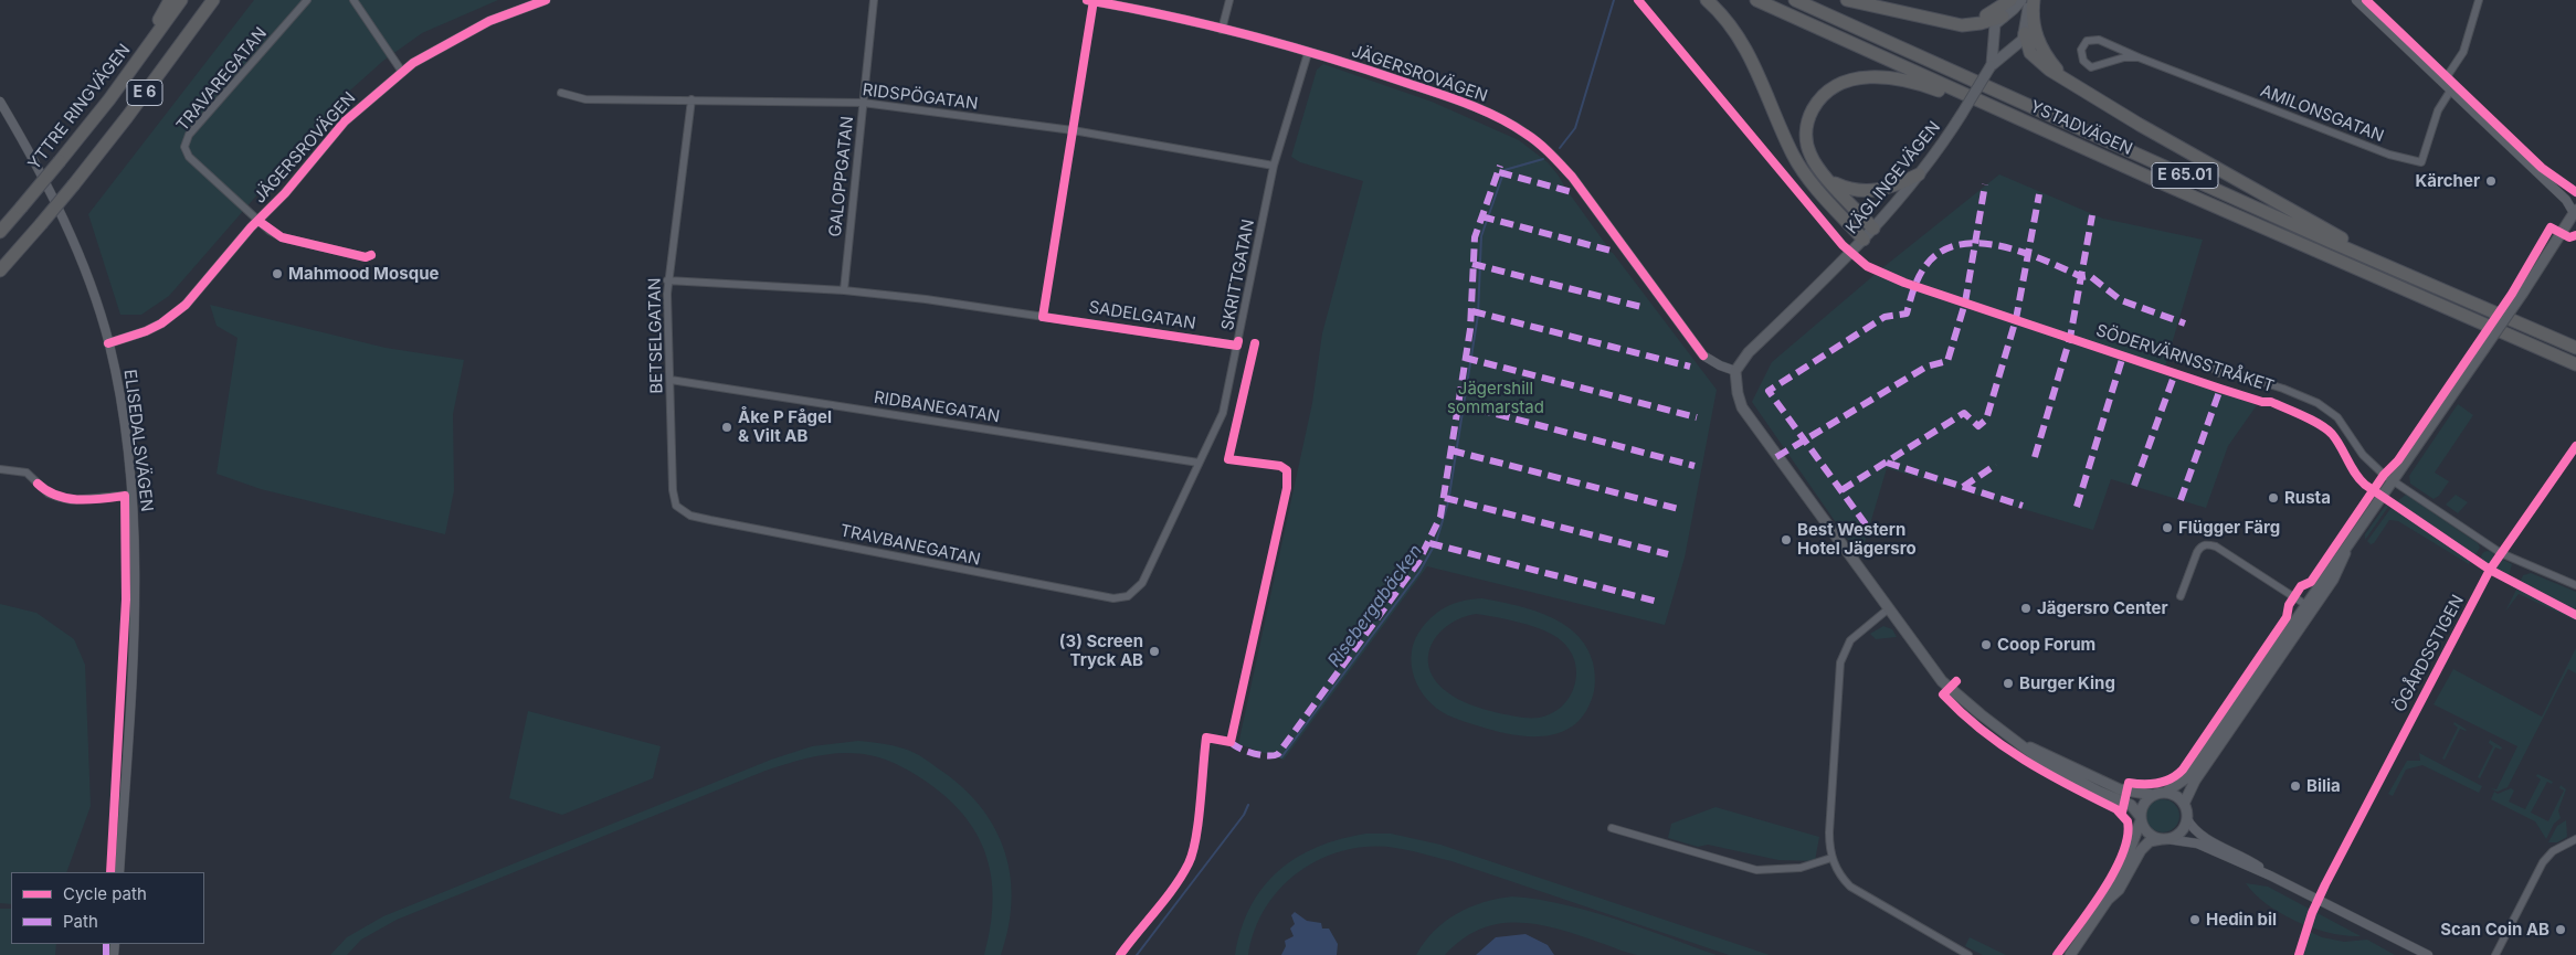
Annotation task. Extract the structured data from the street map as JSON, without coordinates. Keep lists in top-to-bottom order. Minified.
{"streets":{"highway":["E 6","YTTRE RINGVÄGEN","YSTADVÄGEN","E 65.01"],"main road":["KÄGLINGEVÄGEN"],"street":["JÄGERSROVÄGEN","TRAVAREGATAN","RIDSPÖGATAN","AMILONSGATAN","GALOPPGATAN","SKRITTGATAN","SADELGATAN","BETSELGATAN","RIDBANEGATAN","ELISEDALSVÄGEN","TRAVBANEGATAN"],"cycle path":["SÖDERVÄRNSSTRÅKET","ÖGÅRDSSTIGEN"]},"crossings":[["JÄGERSROVÄGEN","TRAVAREGATAN"],["JÄGERSROVÄGEN","KÄGLINGEVÄGEN"],["JÄGERSROVÄGEN","SKRITTGATAN"],["JÄGERSROVÄGEN","ELISEDALSVÄGEN"],["RIDSPÖGATAN","GALOPPGATAN"],["RIDSPÖGATAN","SKRITTGATAN"],["RIDSPÖGATAN","BETSELGATAN"],["GALOPPGATAN","SADELGATAN"],["SKRITTGATAN","SADELGATAN"],["SKRITTGATAN","RIDBANEGATAN"],["SKRITTGATAN","TRAVBANEGATAN"],["SADELGATAN","BETSELGATAN"],["BETSELGATAN","RIDBANEGATAN"],["BETSELGATAN","TRAVBANEGATAN"]],"water":["Risebergabäcken"],"parks":["Jägershill sommarstad"],"places":["Kärcher","Mahmood Mosque","Åke P Fågel & Vilt AB","Rusta","Flügger Färg","Best Western Hotel Jägersro","Jägersro Center","Coop Forum","(3) Screen Tryck AB","Burger King","Bilia","Hedin bil","Scan Coin AB"],"legend":["Cycle path","Path"]}
